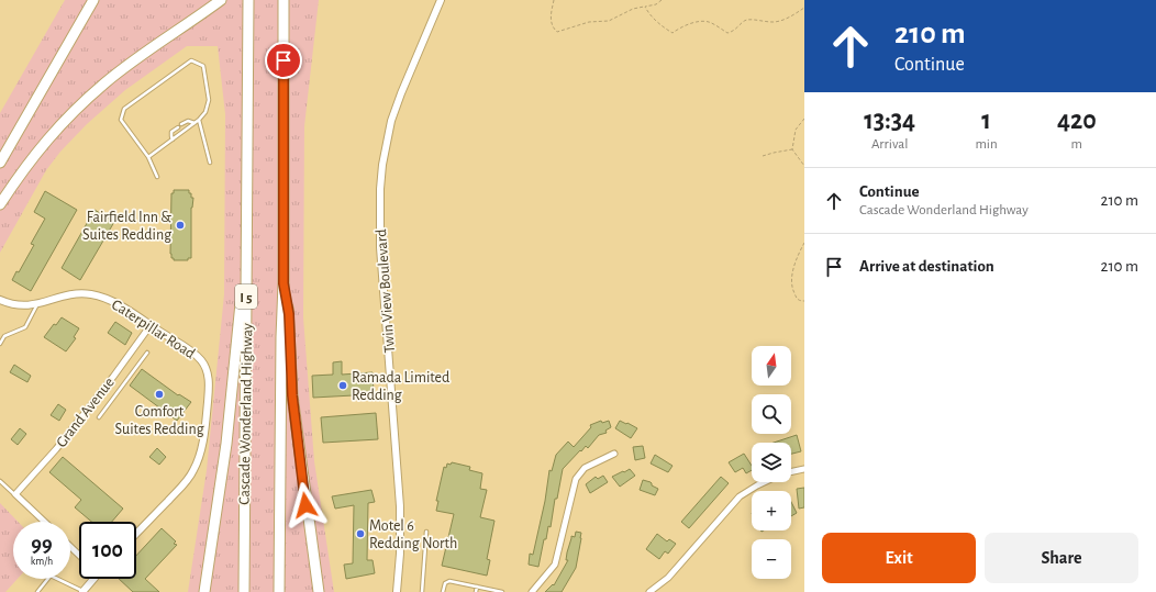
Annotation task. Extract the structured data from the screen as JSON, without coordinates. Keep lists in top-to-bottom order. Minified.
{"streets":{"highway":["I 5","Cascade Wonderland Highway"],"street":["Twin View Boulevard","Caterpillar Road","Grand Avenue"]},"crossings":[["Caterpillar Road","Grand Avenue"]],"places":["Fairfield Inn & Suites Redding","Ramada Limited Redding","Comfort Suites Redding","Motel 6 Redding North"],"north":"top","page":{"turn":["210 m","Continue"],"eta":["13:34","Arrival","1","min","420","m"],"list":[{"name":"Continue","note":"Cascade Wonderland Highway","value":"210 m"},{"name":"Arrive at destination","value":"210 m"}],"map_buttons":["+","−"],"speed":"99 km/h","limit":"100","buttons":["Exit","Share"]}}
